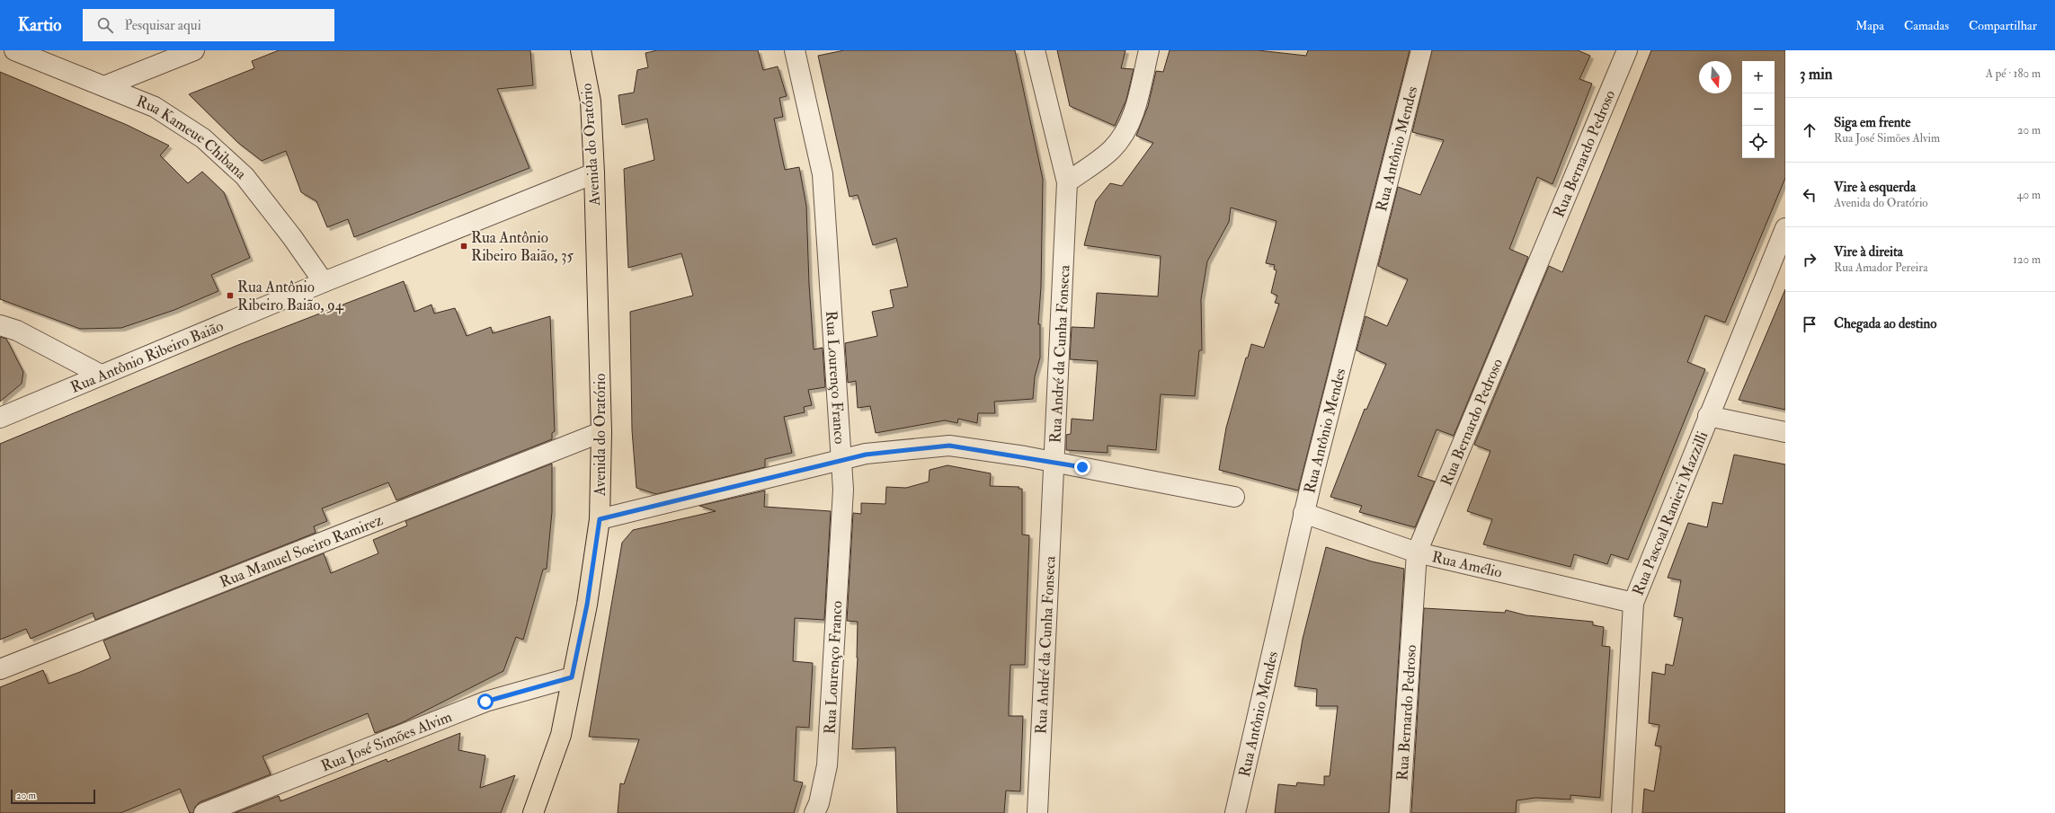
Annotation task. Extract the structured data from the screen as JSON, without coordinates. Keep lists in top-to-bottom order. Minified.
{"streets":{"main road":["Avenida do Oratório"],"street":["Rua Kameue Chibana","Rua Antônio Mendes","Rua Bernardo Pedroso","Rua André da Cunha Fonseca","Rua Antônio Ribeiro Baião","Rua Lourenço Franco","Rua Pascoal Ranieri Mazzilli","Rua Manuel Soeiro Ramirez","Rua Amélio","Rua José Simões Alvim"]},"crossings":[["Rua Kameue Chibana","Rua Antônio Ribeiro Baião"],["Avenida do Oratório","Rua Antônio Ribeiro Baião"],["Avenida do Oratório","Rua Manuel Soeiro Ramirez"],["Avenida do Oratório","Rua José Simões Alvim"],["Rua Antônio Mendes","Rua Amélio"],["Rua Bernardo Pedroso","Rua Amélio"],["Rua Pascoal Ranieri Mazzilli","Rua Amélio"]],"places":{"transit":["Rua Antônio Ribeiro Baião, 35","Rua Antônio Ribeiro Baião, 94"]},"scale_bar":"20 m","north":"bottom","page":{"header":"Kartio","search":"Pesquisar aqui","nav":["Mapa","Camadas","Compartilhar"],"heading":["3 min","A pé · 180 m"],"map_buttons":["+","−"],"list":[["Siga em frente","Rua José Simões Alvim","20 m"],["Vire à esquerda","Avenida do Oratório","40 m"],["Vire à direita","Rua Amador Pereira","120 m"],"Chegada ao destino"],"scale":"20 m"}}
